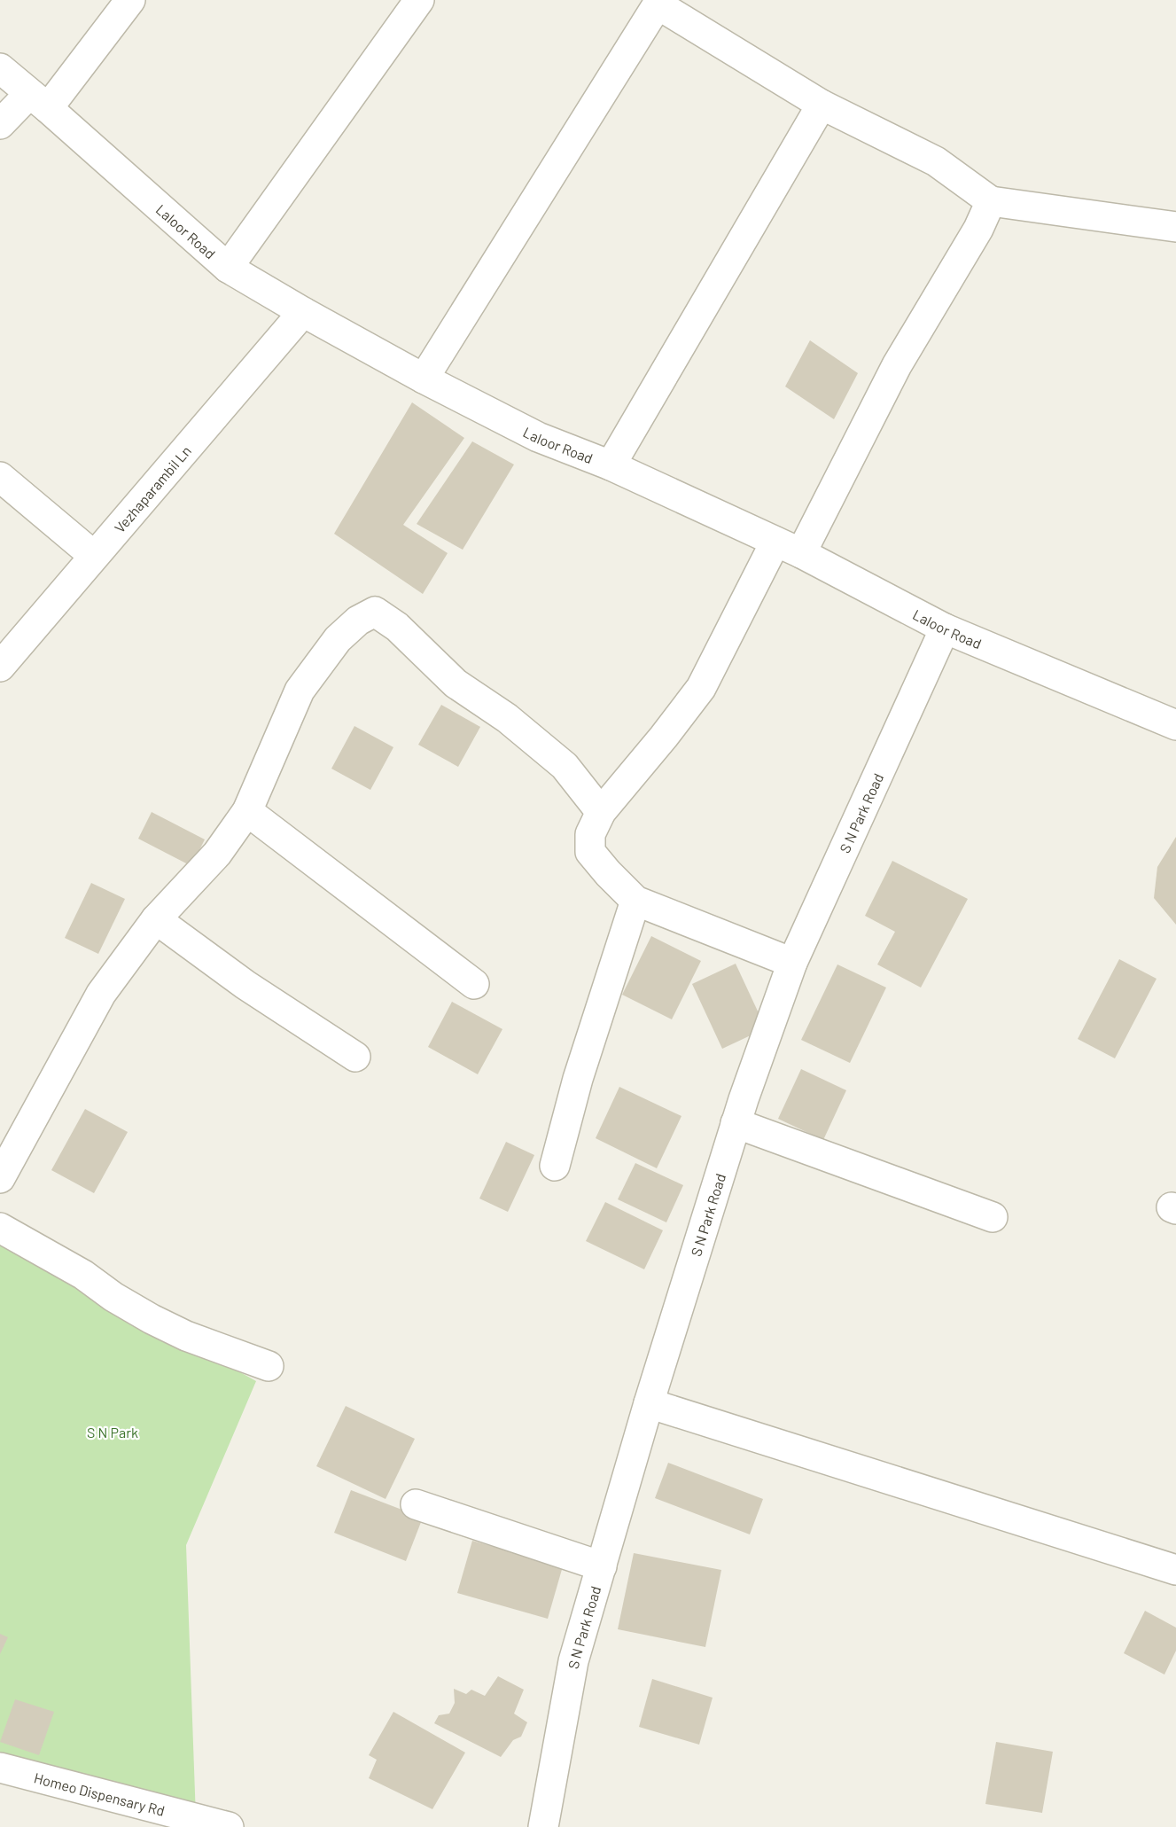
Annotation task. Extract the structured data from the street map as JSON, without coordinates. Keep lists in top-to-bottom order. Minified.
{"streets":{"street":["Laloor Road","Vezhaparambil Ln","S N Park Road","Homeo Dispensary Rd"]},"crossings":[["Laloor Road","Vezhaparambil Ln"],["Laloor Road","S N Park Road"]],"parks":["S N Park"]}
